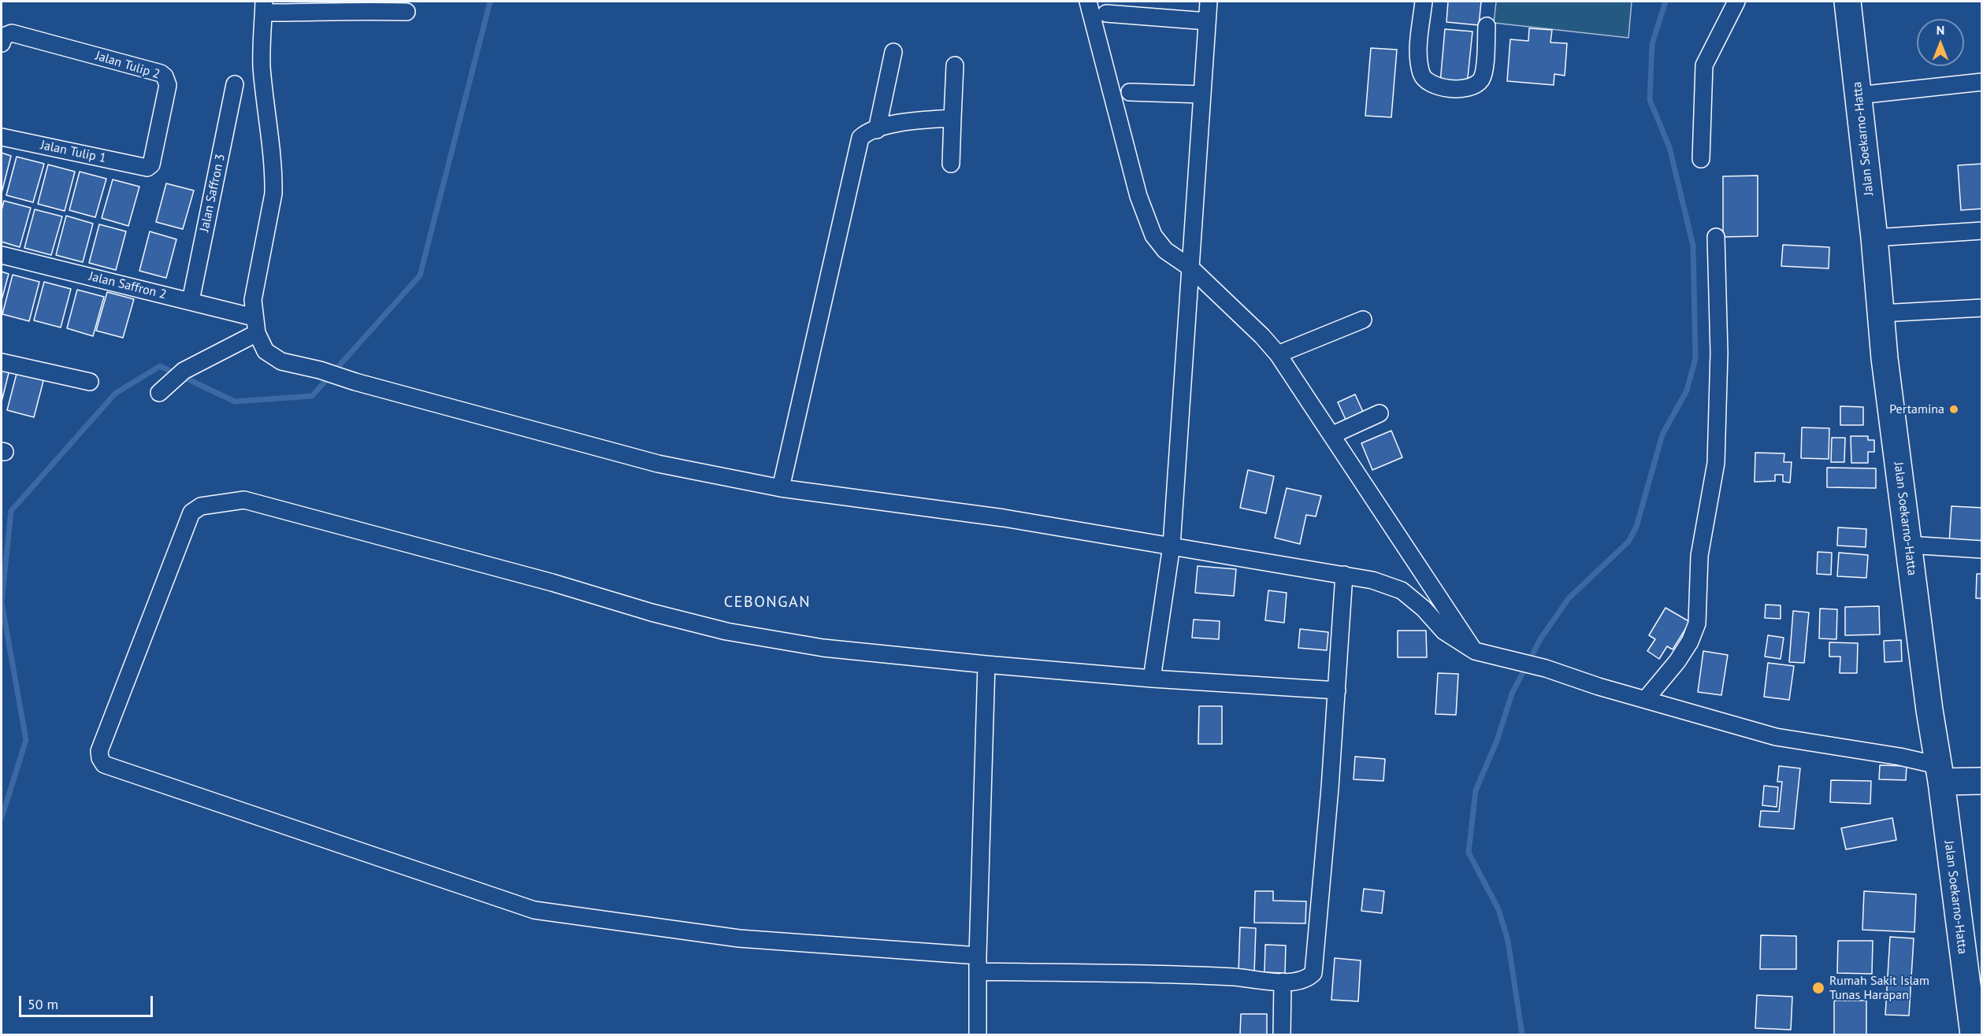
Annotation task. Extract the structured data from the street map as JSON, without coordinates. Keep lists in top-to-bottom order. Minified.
{"streets":{"main road":["Jalan Soekarno-Hatta"],"street":["Jalan Tulip 2","Jalan Tulip 1","Jalan Saffron 3","Jalan Saffron 2"]},"crossings":[["Jalan Tulip 2","Jalan Tulip 1"],["Jalan Saffron 3","Jalan Saffron 2"]],"districts":["CEBONGAN"],"places":["Pertamina","Rumah Sakit Islam Tunas Harapan"],"scale_bar":"50 m","north":"top"}
